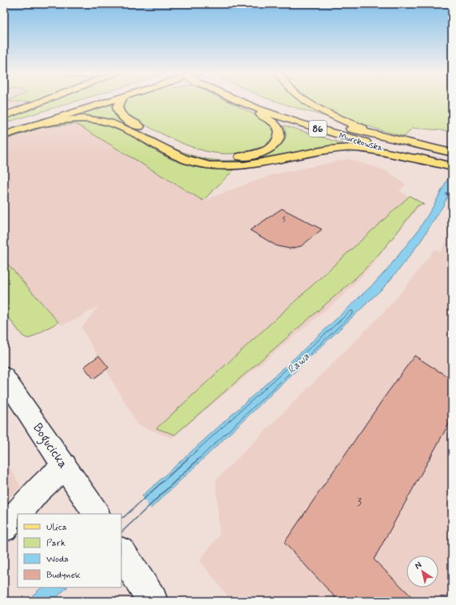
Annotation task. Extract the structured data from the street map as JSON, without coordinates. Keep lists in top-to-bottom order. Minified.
{"streets":{"main road":["86","Murckowska"],"street":["Bogucicka"]},"water":["Rawa"],"house_numbers":["5","3"],"legend":["Ulica","Park","Woda","Budynek"],"north":"top left"}
